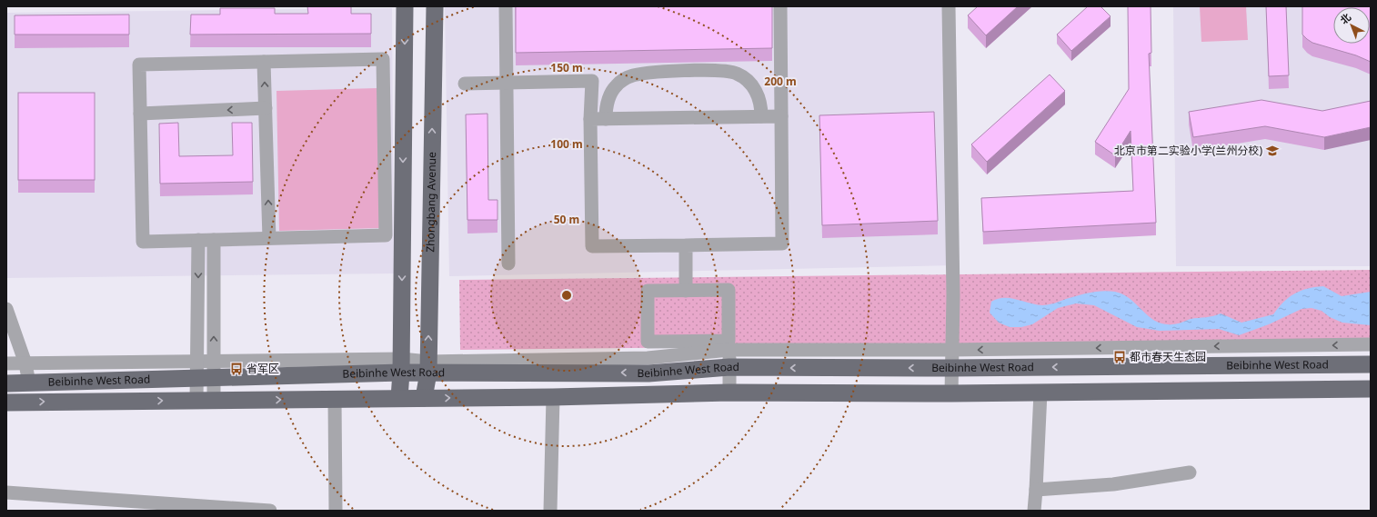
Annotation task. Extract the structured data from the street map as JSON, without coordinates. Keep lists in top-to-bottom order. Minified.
{"streets":{"main road":["Zhongbang Avenue","Beibinhe West Road"]},"crossings":[["Zhongbang Avenue","Beibinhe West Road"]],"places":{"school or university":["北京市第二实验小学(兰州分校)"],"bus stop":["都市春天生态园","省军区"]},"north":"top left","rings":["150 m","200 m","100 m","50 m"]}
